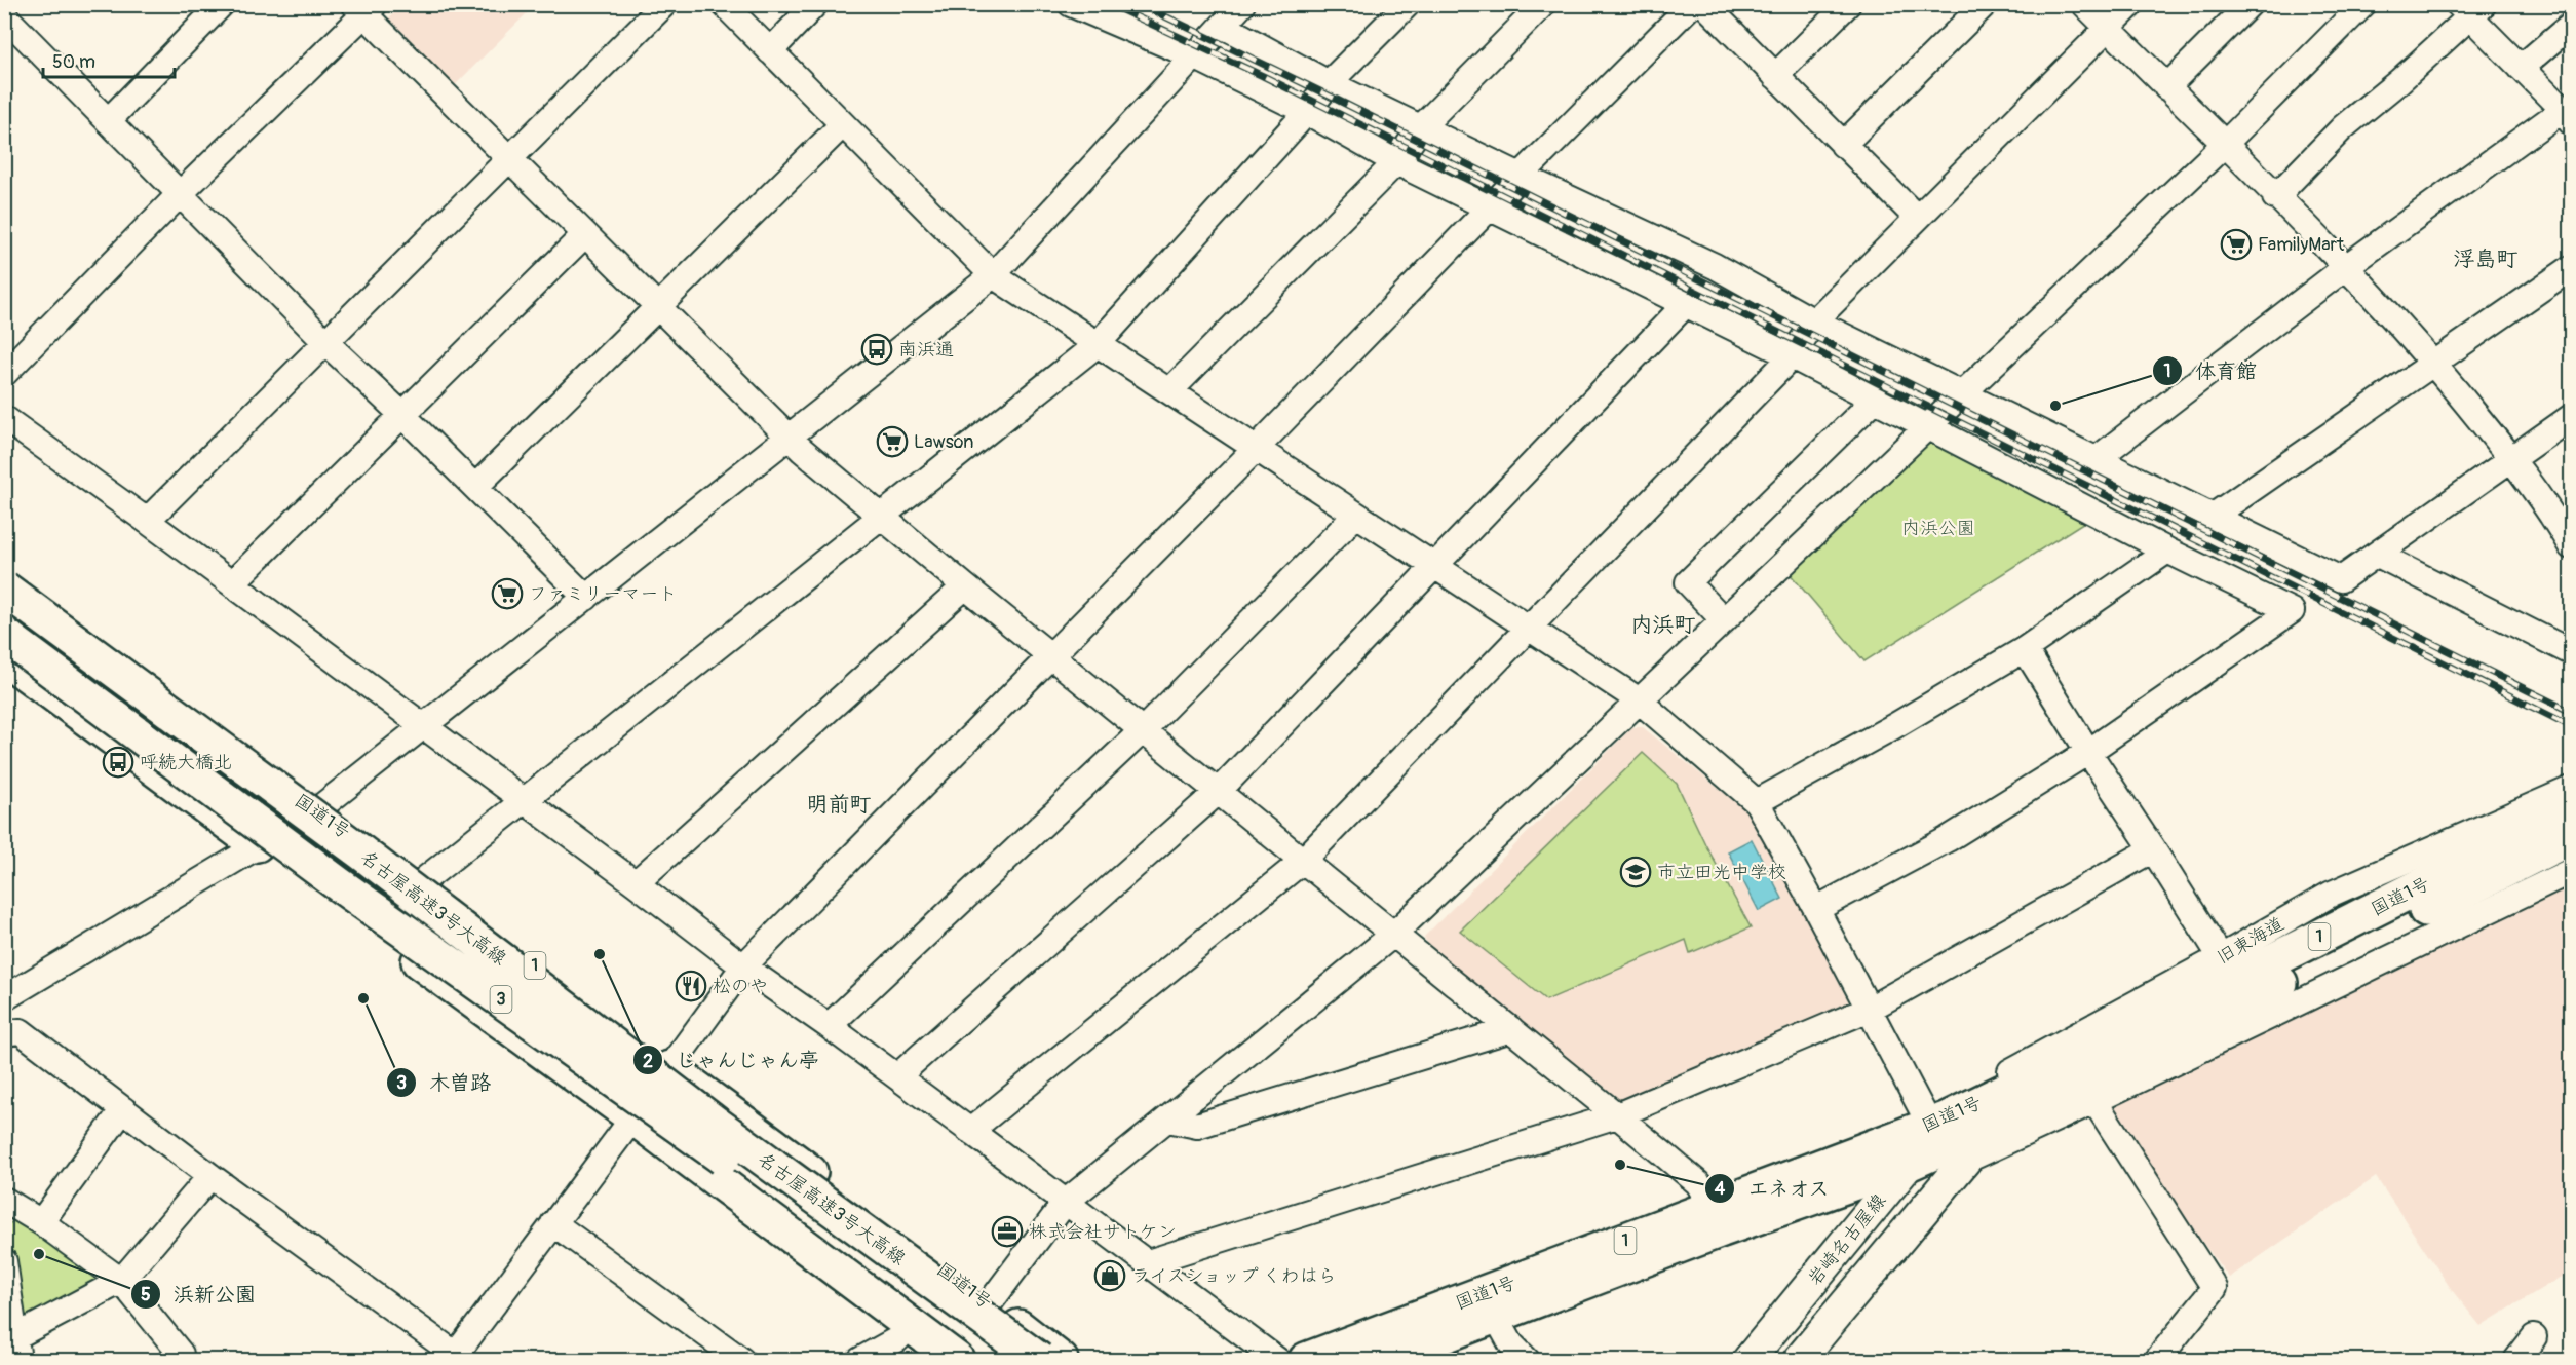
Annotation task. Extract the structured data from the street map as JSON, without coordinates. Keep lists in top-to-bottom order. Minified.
{"streets":{"highway":["国道1号","名古屋高速3号大高線","1","3"],"main road":["岩崎名古屋線"],"street":["旧東海道"]},"crossings":[["国道1号","旧東海道"],["国道1号","岩崎名古屋線"],["旧東海道","岩崎名古屋線"]],"districts":["浮島町","内浜町","明前町"],"parks":["内浜公園"],"places":{"supermarket":["FamilyMart","Lawson","ファミリーマート"],"bus stop":["南浜通","呼続大橋北"],"other":["体育館","じゃんじゃん亭","木曽路","エネオス","浜新公園"],"school or university":["市立田光中学校"],"restaurant":["松のや"],"office":["株式会社サトケン"],"shop":["ライスショップ くわはら"]},"scale_bar":"50 m"}
